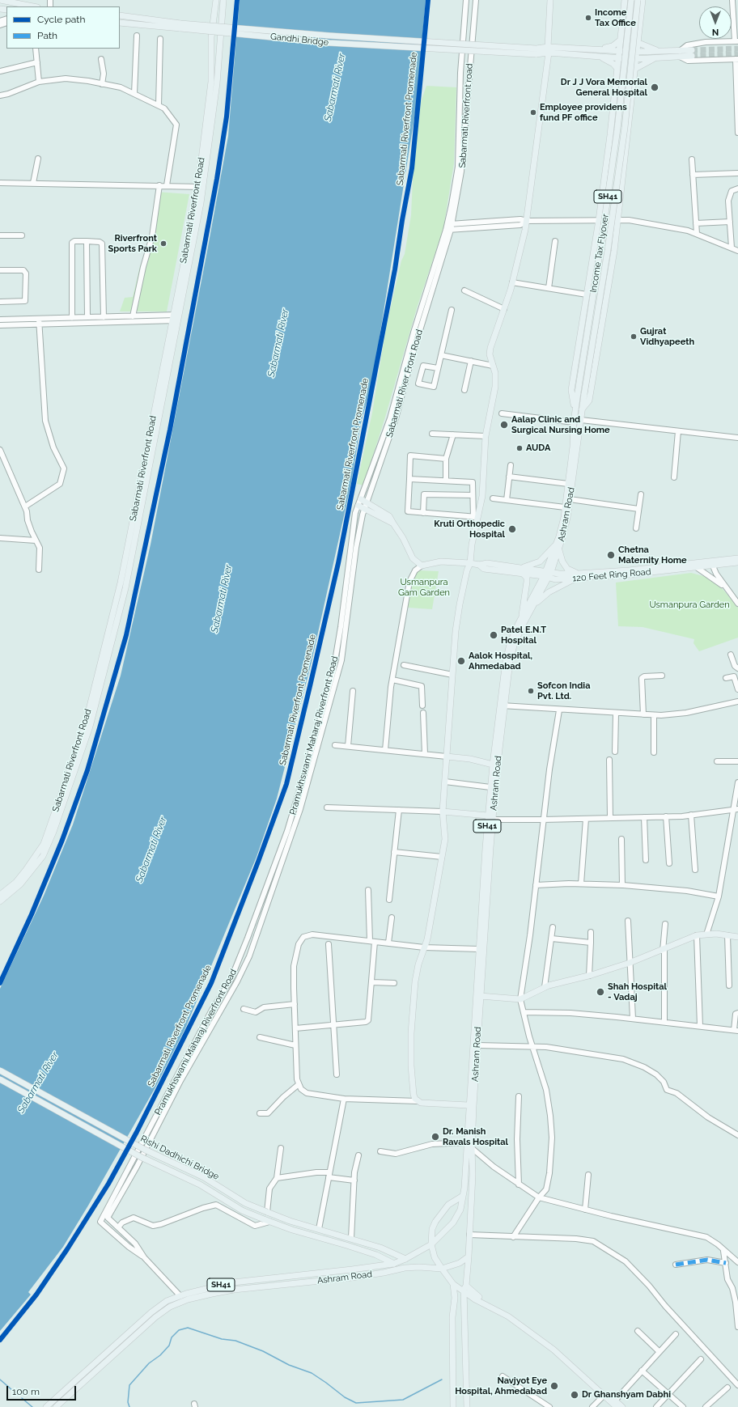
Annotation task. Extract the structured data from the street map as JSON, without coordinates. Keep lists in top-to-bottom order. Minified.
{"streets":{"main road":["Gandhi Bridge","SH41","Sabarmati Riverfront Road","Income Tax Flyover","Ashram Road","120 Feet Ring Road","Rishi Dadhichi Bridge"],"street":["Sabarmati Riverfront road","Pramukhswami Maharaj Riverfront Road"],"cycle path":["Sabarmati Riverfront Promenade"]},"crossings":[["Sabarmati Riverfront road","Pramukhswami Maharaj Riverfront Road"],["Income Tax Flyover","Ashram Road"],["Ashram Road","120 Feet Ring Road"],["Ashram Road","Rishi Dadhichi Bridge"]],"water":["Sabarmati River"],"parks":["Usmanpura Gam Garden","Usmanpura Garden"],"places":["Income Tax Office","Dr J J Vora Memorial General Hospital","Employee providens fund PF office","Riverfront Sports Park","Gujrat Vidhyapeeth","Aalap Clinic and Surgical Nursing Home","AUDA","Kruti Orthopedic Hospital","Chetna Maternity Home","Patel E.N.T Hospital","Aalok Hospital, Ahmedabad","Sofcon India Pvt. Ltd.","Shah Hospital - Vadaj","Dr. Manish Ravals Hospital","Navjyot Eye Hospital, Ahmedabad","Dr Ghanshyam Dabhi"],"legend":["Cycle path","Path"],"scale_bar":"100 m","north":"bottom"}
